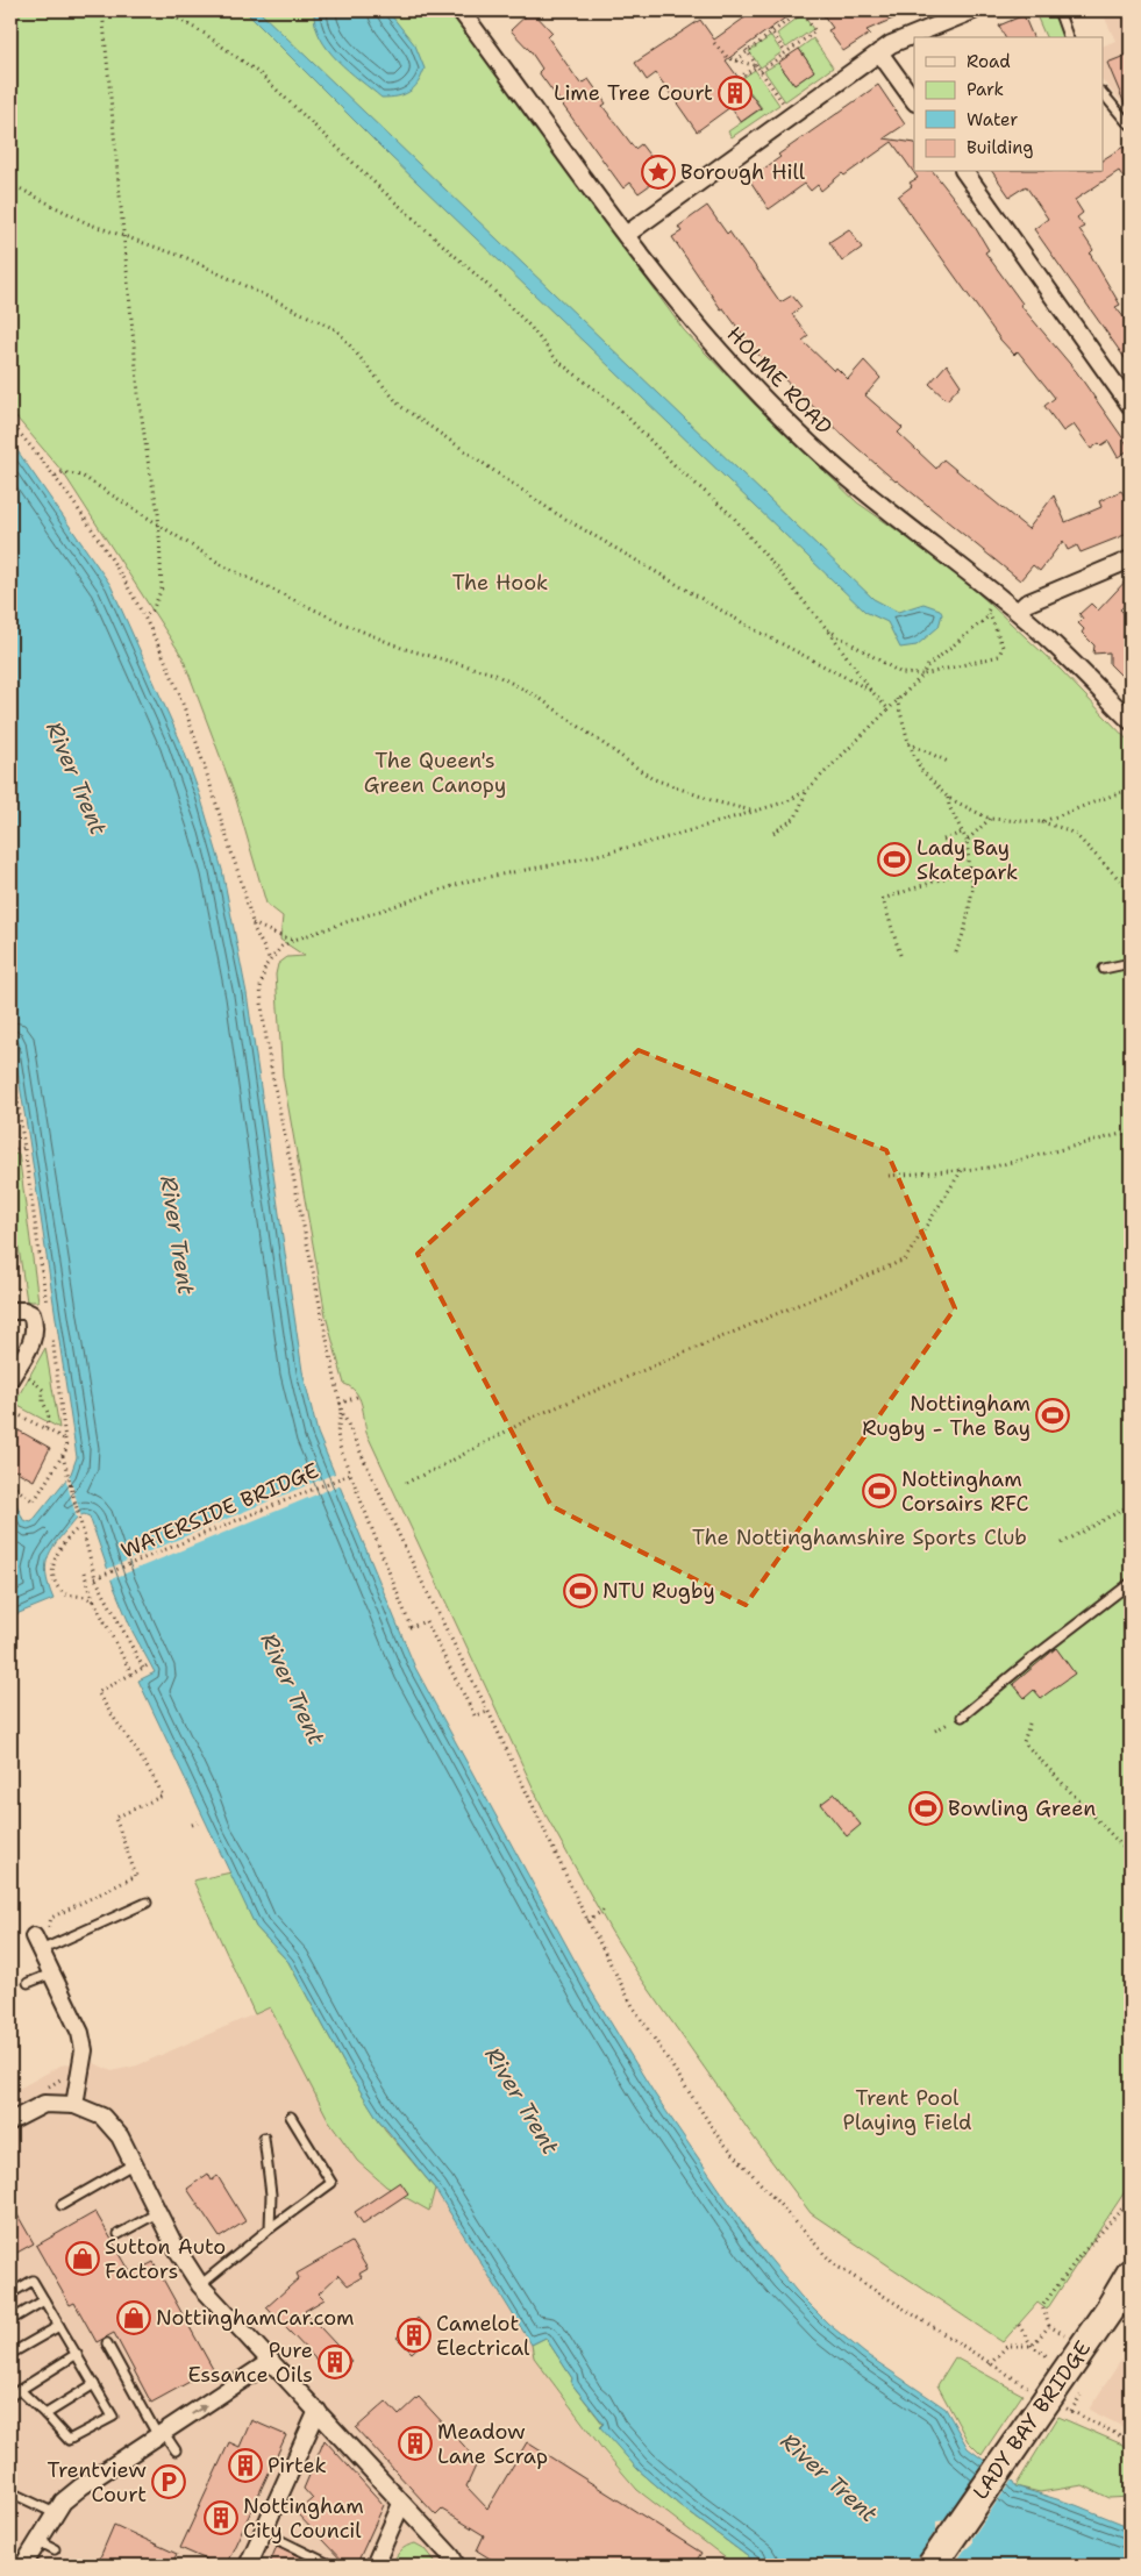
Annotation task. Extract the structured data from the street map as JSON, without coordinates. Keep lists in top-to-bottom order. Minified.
{"streets":{"highway":["LADY BAY BRIDGE"],"street":["HOLME ROAD"],"path":["WATERSIDE BRIDGE"]},"water":["River Trent"],"parks":["The Hook","The Queen's Green Canopy","The Nottinghamshire Sports Club","Trent Pool Playing Field"],"places":{"building":["Lime Tree Court","Camelot Electrical","Pure Essance Oils","Meadow Lane Scrap","Pirtek","Nottingham City Council"],"place":["Borough Hill"],"sports":["Lady Bay Skatepark","Nottingham Rugby - The Bay","Nottingham Corsairs RFC","NTU Rugby","Bowling Green"],"shop":["Sutton Auto Factors","NottinghamCar.com"],"parking":["Trentview Court"]},"legend":["Road","Park","Water","Building"]}
